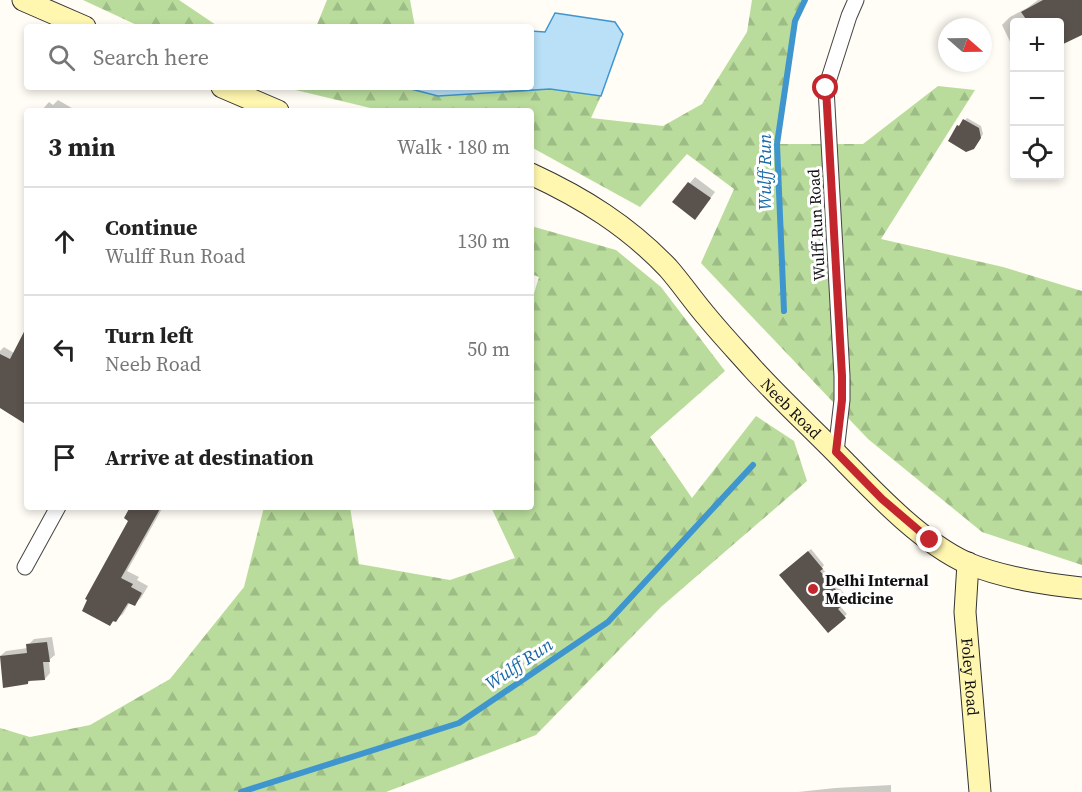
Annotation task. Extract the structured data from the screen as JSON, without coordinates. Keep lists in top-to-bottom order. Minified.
{"streets":{"street":["Wulff Run Road","Neeb Road","Foley Road"]},"crossings":[["Wulff Run Road","Neeb Road"],["Neeb Road","Foley Road"]],"water":["Wulff Run"],"places":["Delhi Internal Medicine"],"north":"right","page":{"map_buttons":["+","−"],"search":"Search here","heading":["3 min","Walk · 180 m"],"list":[["Continue","Wulff Run Road","130 m"],["Turn left","Neeb Road","50 m"],"Arrive at destination"]}}
